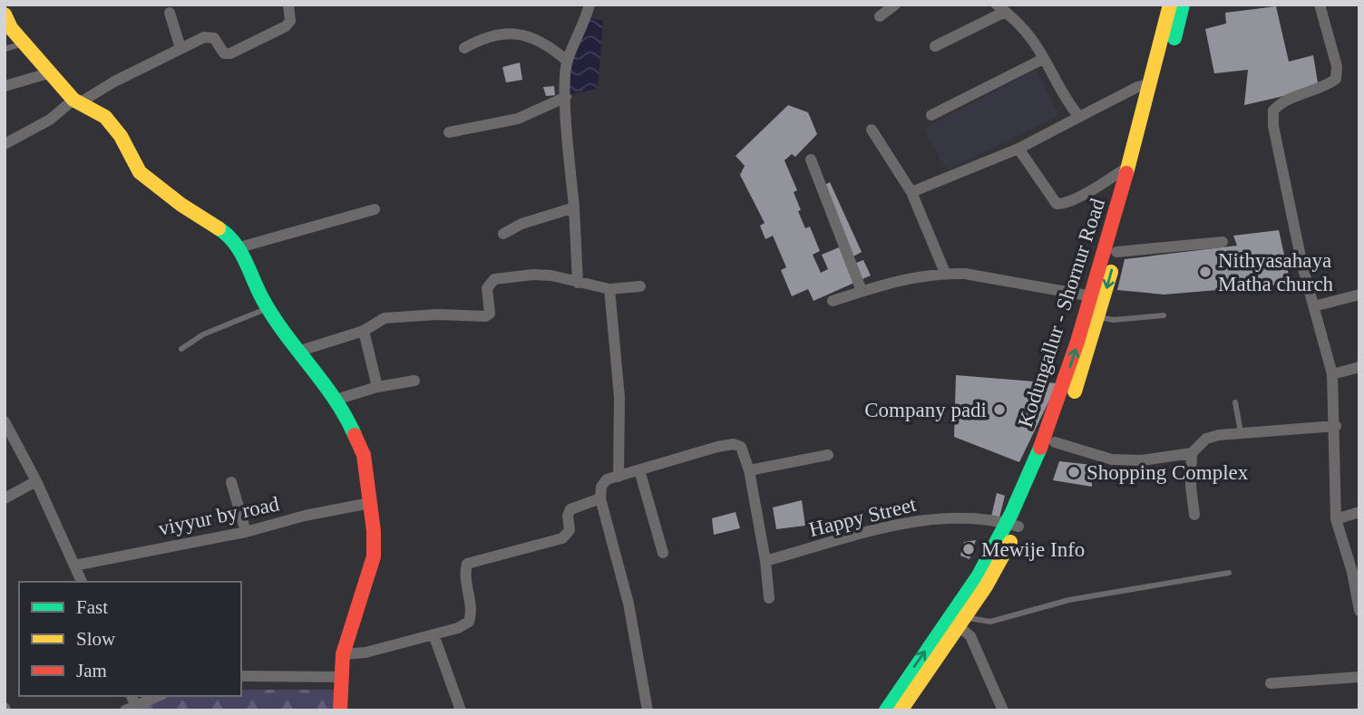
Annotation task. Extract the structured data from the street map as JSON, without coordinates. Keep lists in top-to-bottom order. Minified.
{"streets":{"main road":["Kodungallur - Shornur Road"],"street":["viyyur by road","Happy Street"]},"crossings":[["Kodungallur - Shornur Road","Happy Street"]],"places":["Nithyasahaya Matha church","Company padi","Shopping Complex","Mewije Info"],"legend":["Fast","Slow","Jam"]}
